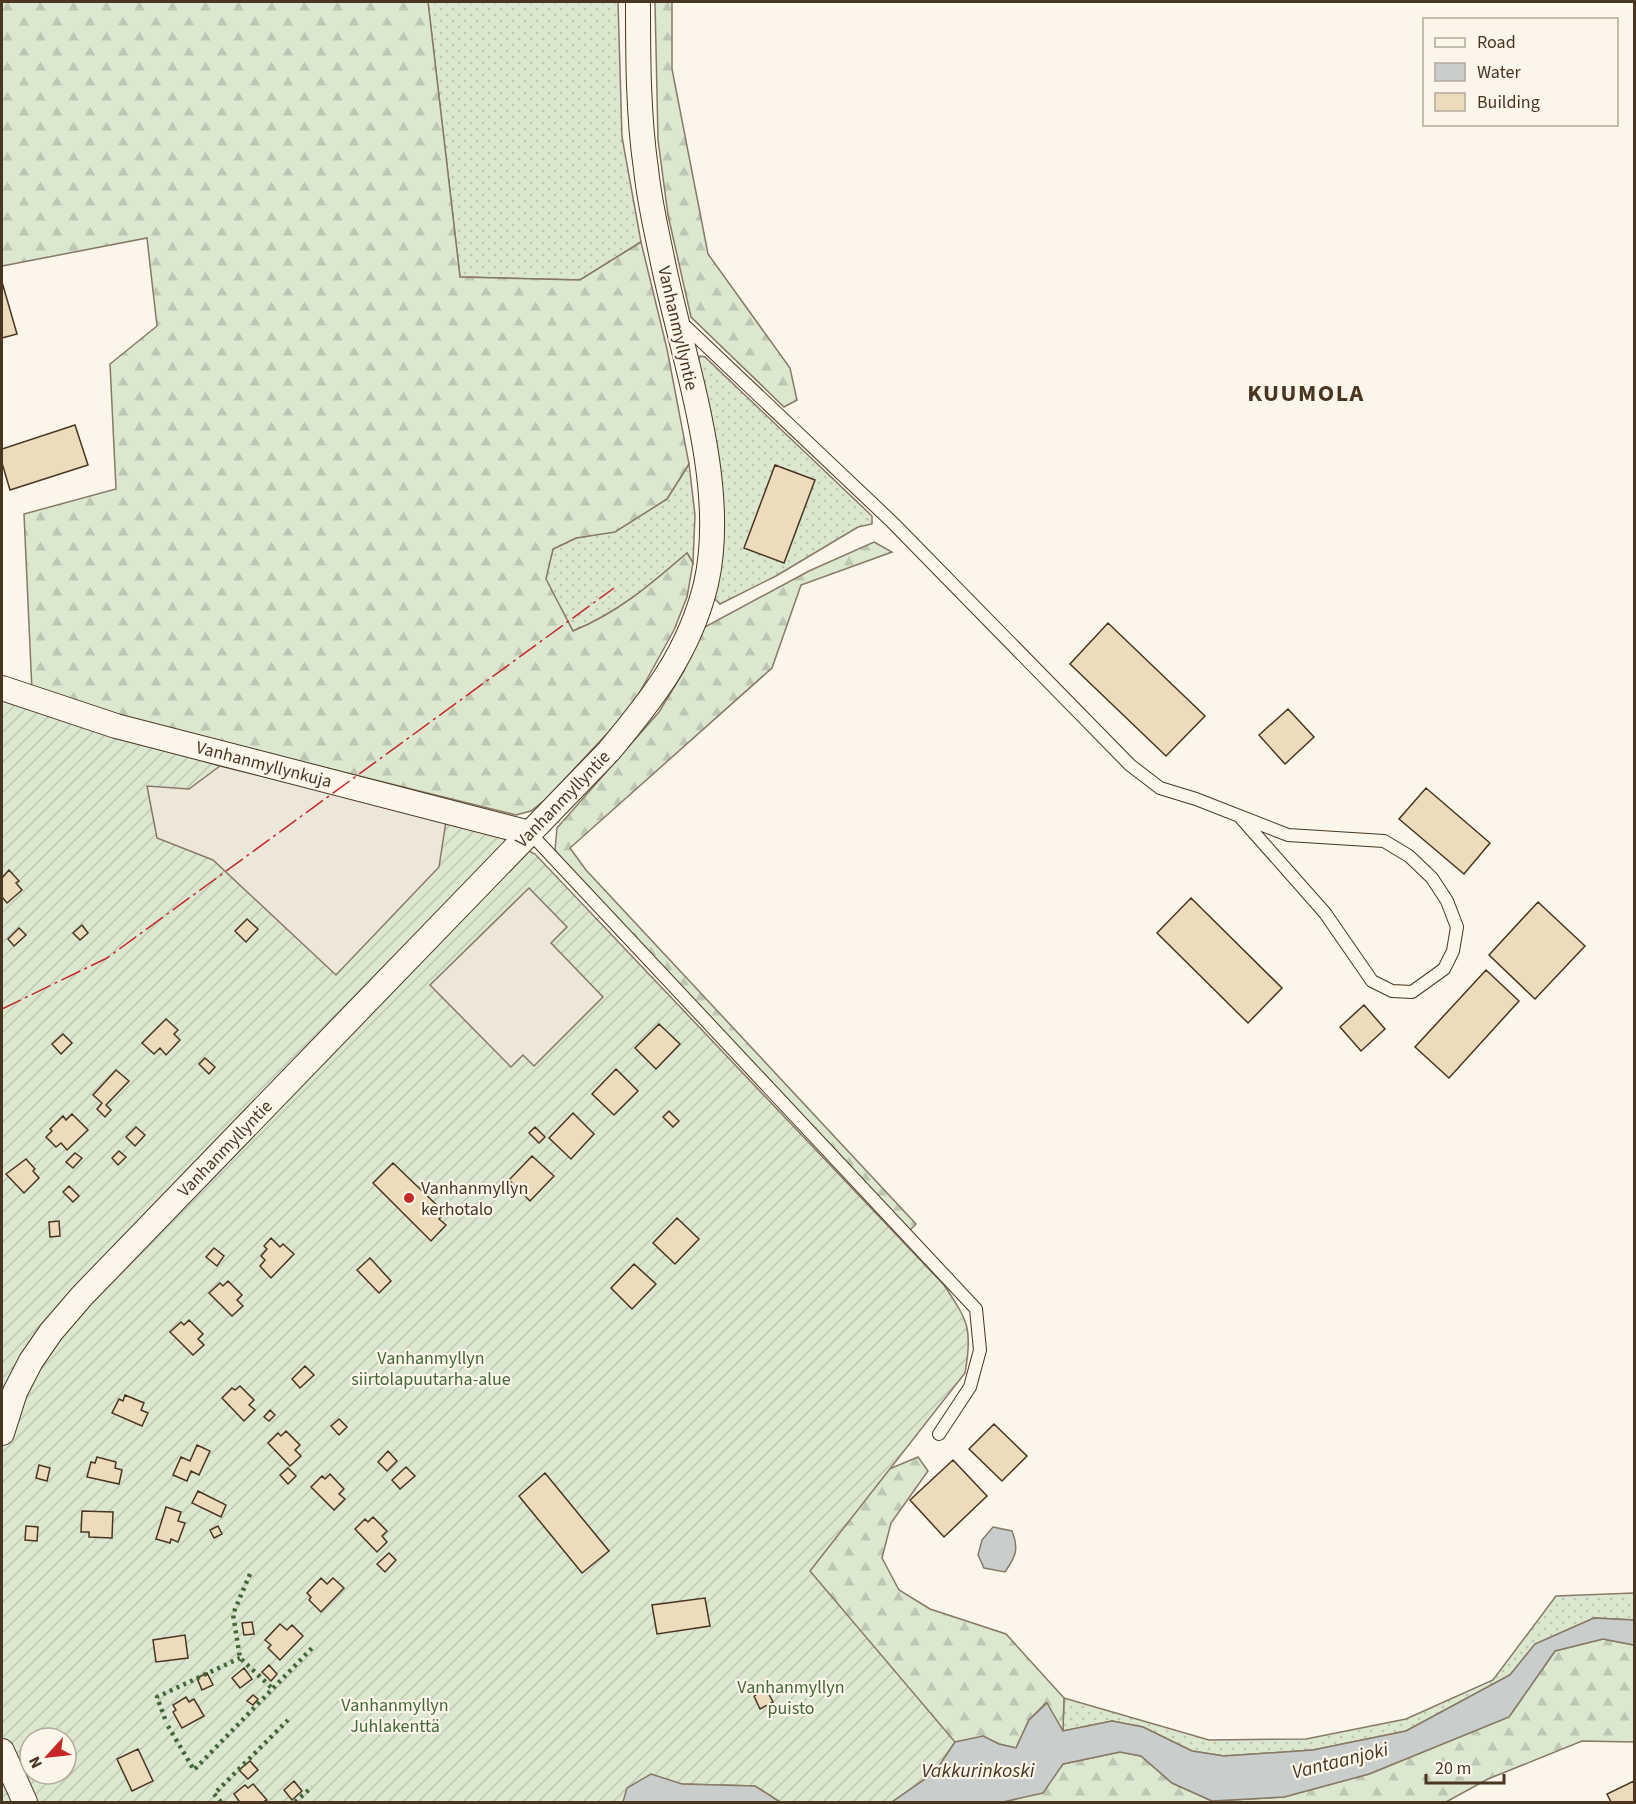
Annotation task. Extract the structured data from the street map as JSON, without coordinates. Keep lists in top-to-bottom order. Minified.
{"streets":{"street":["Vanhanmyllyntie","Vanhanmyllynkuja"]},"crossings":[["Vanhanmyllyntie","Vanhanmyllynkuja"]],"districts":["KUUMOLA"],"water":["Vantaanjoki","Vakkurinkoski"],"parks":["Vanhanmyllyn siirtolapuutarha-alue","Vanhanmyllyn puisto","Vanhanmyllyn Juhlakenttä"],"places":["Vanhanmyllyn kerhotalo"],"legend":["Road","Water","Building"],"scale_bar":"20 m","north":"bottom left"}
